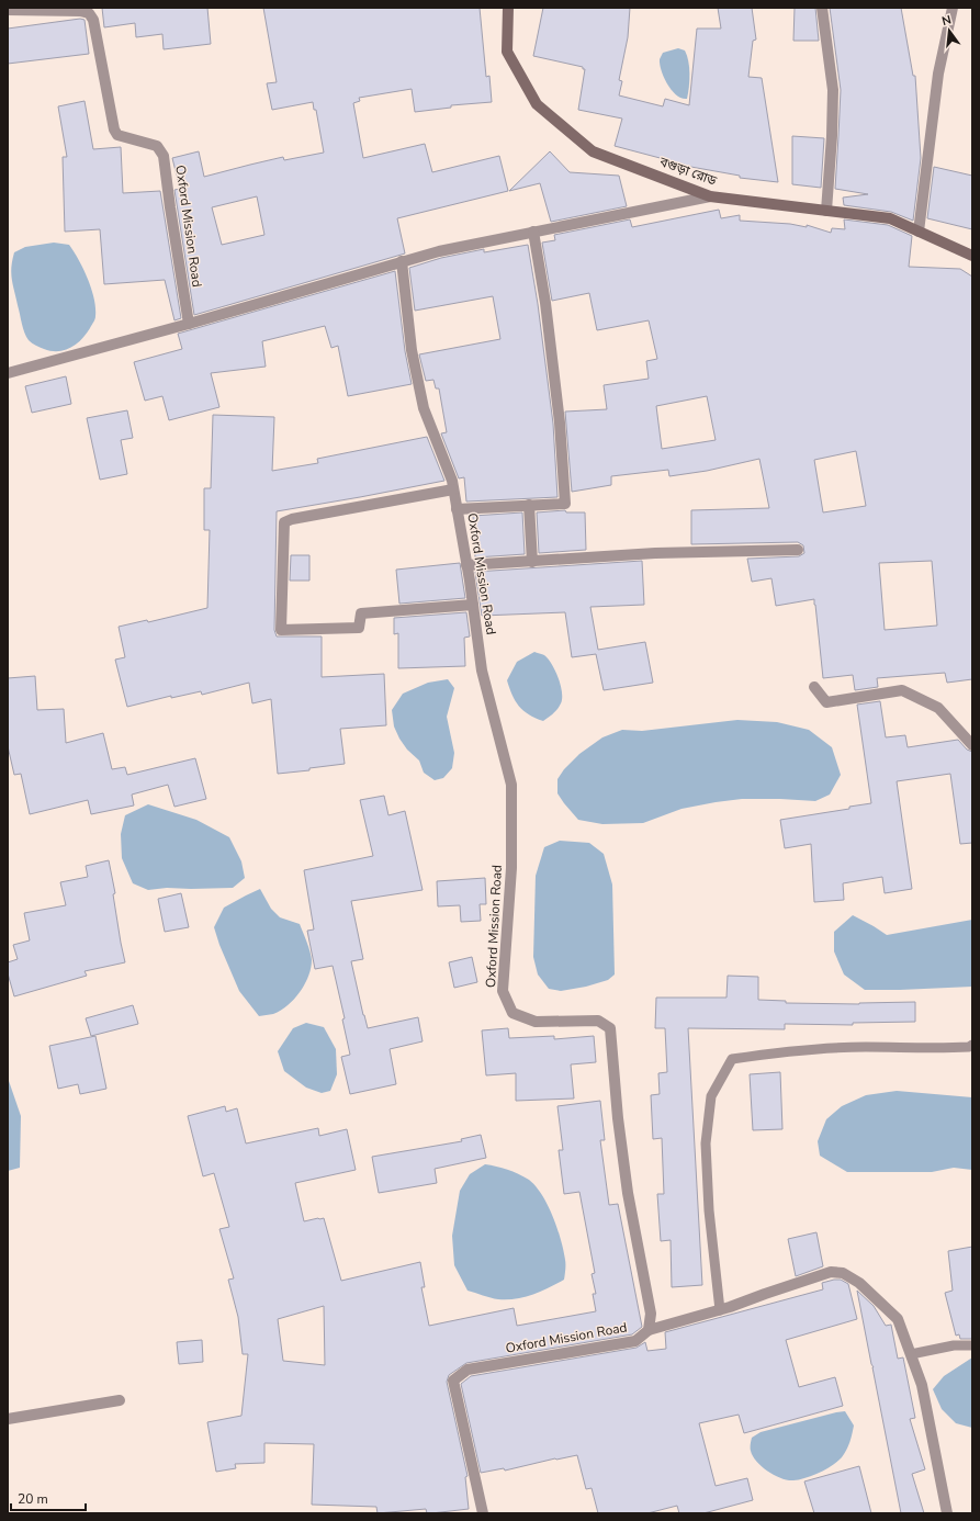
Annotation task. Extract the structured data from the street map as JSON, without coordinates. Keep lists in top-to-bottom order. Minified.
{"streets":{"main road":["বগুড়া রোড"],"street":["Oxford Mission Road"]},"scale_bar":"20 m","north":"top"}
